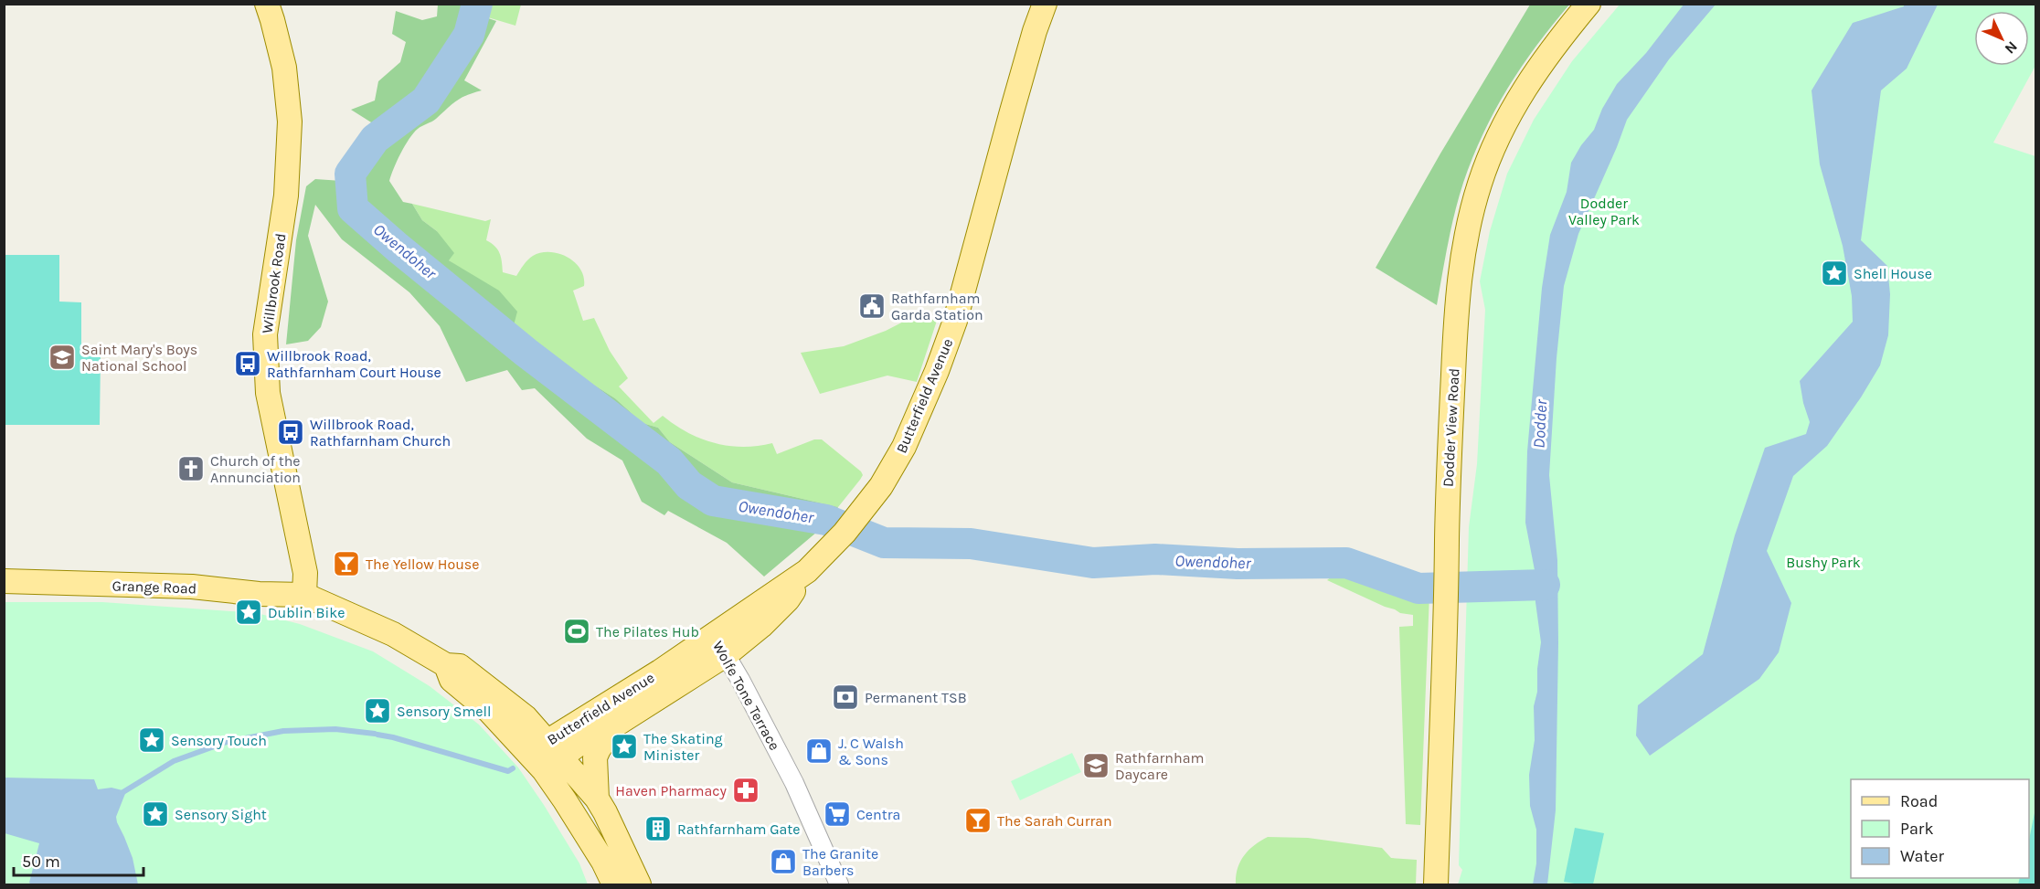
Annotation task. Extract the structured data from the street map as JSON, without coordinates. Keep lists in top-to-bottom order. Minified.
{"streets":{"main road":["Willbrook Road","Butterfield Avenue","Dodder View Road","Grange Road"],"street":["Wolfe Tone Terrace"]},"crossings":[["Willbrook Road","Grange Road"],["Butterfield Avenue","Wolfe Tone Terrace"]],"water":["Owendoher","Dodder"],"parks":["Dodder Valley Park","Bushy Park"],"places":{"place":["Shell House","Dublin Bike","Sensory Smell","Sensory Touch","The Skating Minister","Sensory Sight"],"public building":["Rathfarnham Garda Station"],"school or university":["Saint Mary's Boys National School","Rathfarnham Daycare"],"bus stop":["Willbrook Road, Rathfarnham Court House","Willbrook Road, Rathfarnham Church"],"church":["Church of the Annunciation"],"bar":["The Yellow House","The Sarah Curran"],"sports":["The Pilates Hub"],"bank":["Permanent TSB"],"shop":["J. C Walsh & Sons","The Granite Barbers"],"pharmacy":["Haven Pharmacy"],"supermarket":["Centra"],"building":["Rathfarnham Gate"]},"legend":["Road","Park","Water"],"scale_bar":"50 m","north":"bottom right"}
